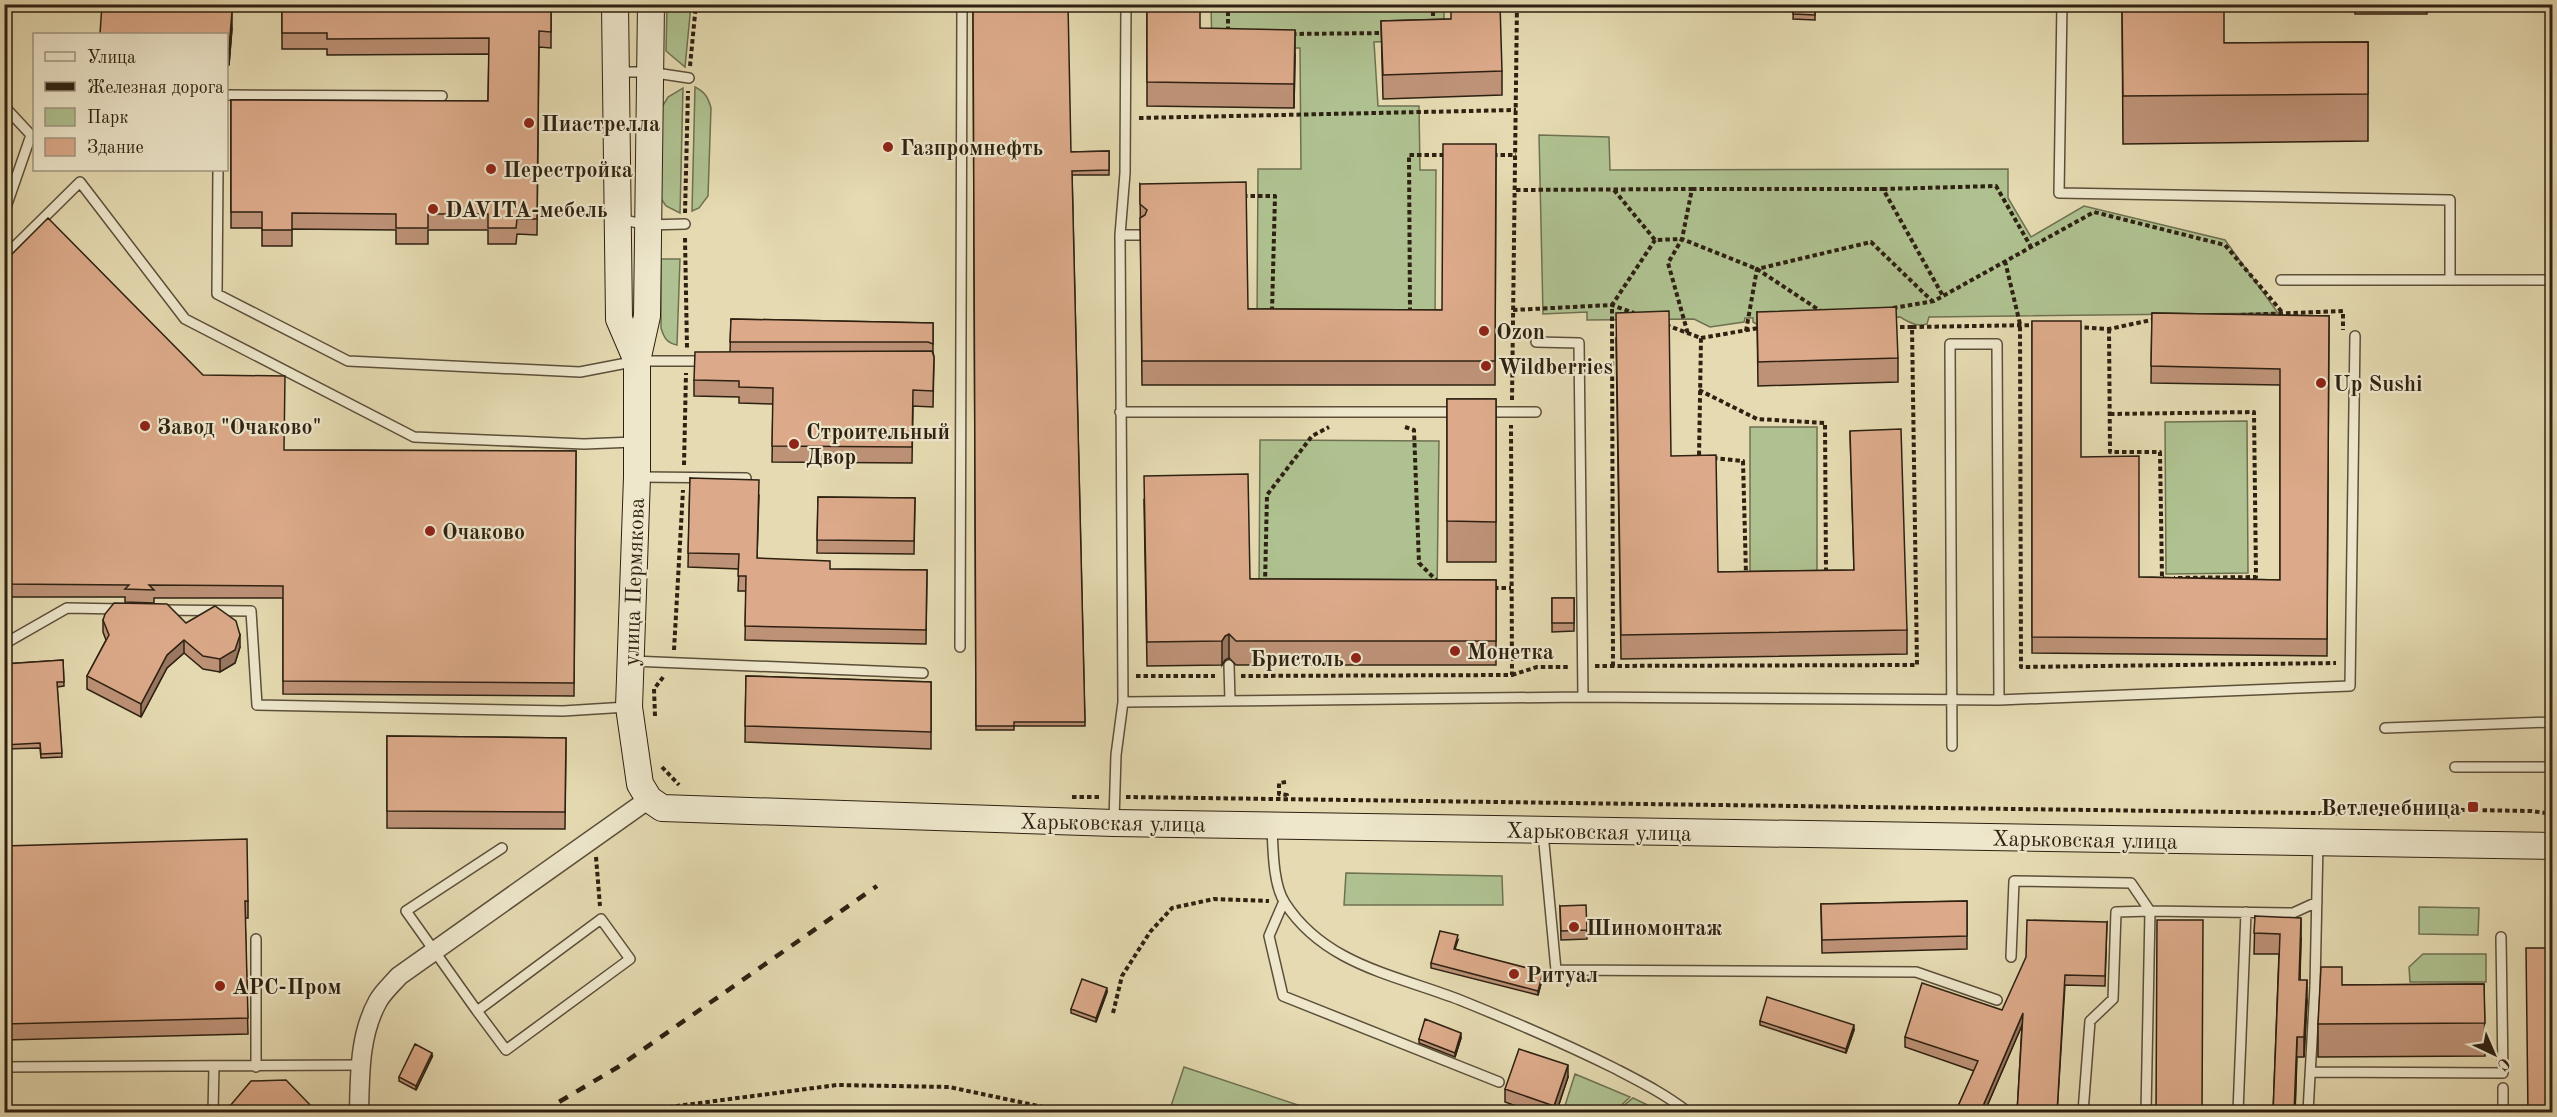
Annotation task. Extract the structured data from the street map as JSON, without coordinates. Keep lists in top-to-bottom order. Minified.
{"streets":{"street":["улица Пермякова","Харьковская улица"]},"crossings":[["улица Пермякова","Харьковская улица"]],"places":{"other":["Пиастрелла","Газпромнефть","Перестройка","DAVITA-мебель","Ozon","Wildberries","Up Sushi","Завод \"Очаково\"","Строительный Двор","Очаково","Монетка","Бристоль","Шиномонтаж","Ритуал","АРС-Пром"],"transit":["Ветлечебница"]},"legend":["Улица","Железная дорога","Парк","Здание"],"north":"bottom right"}
